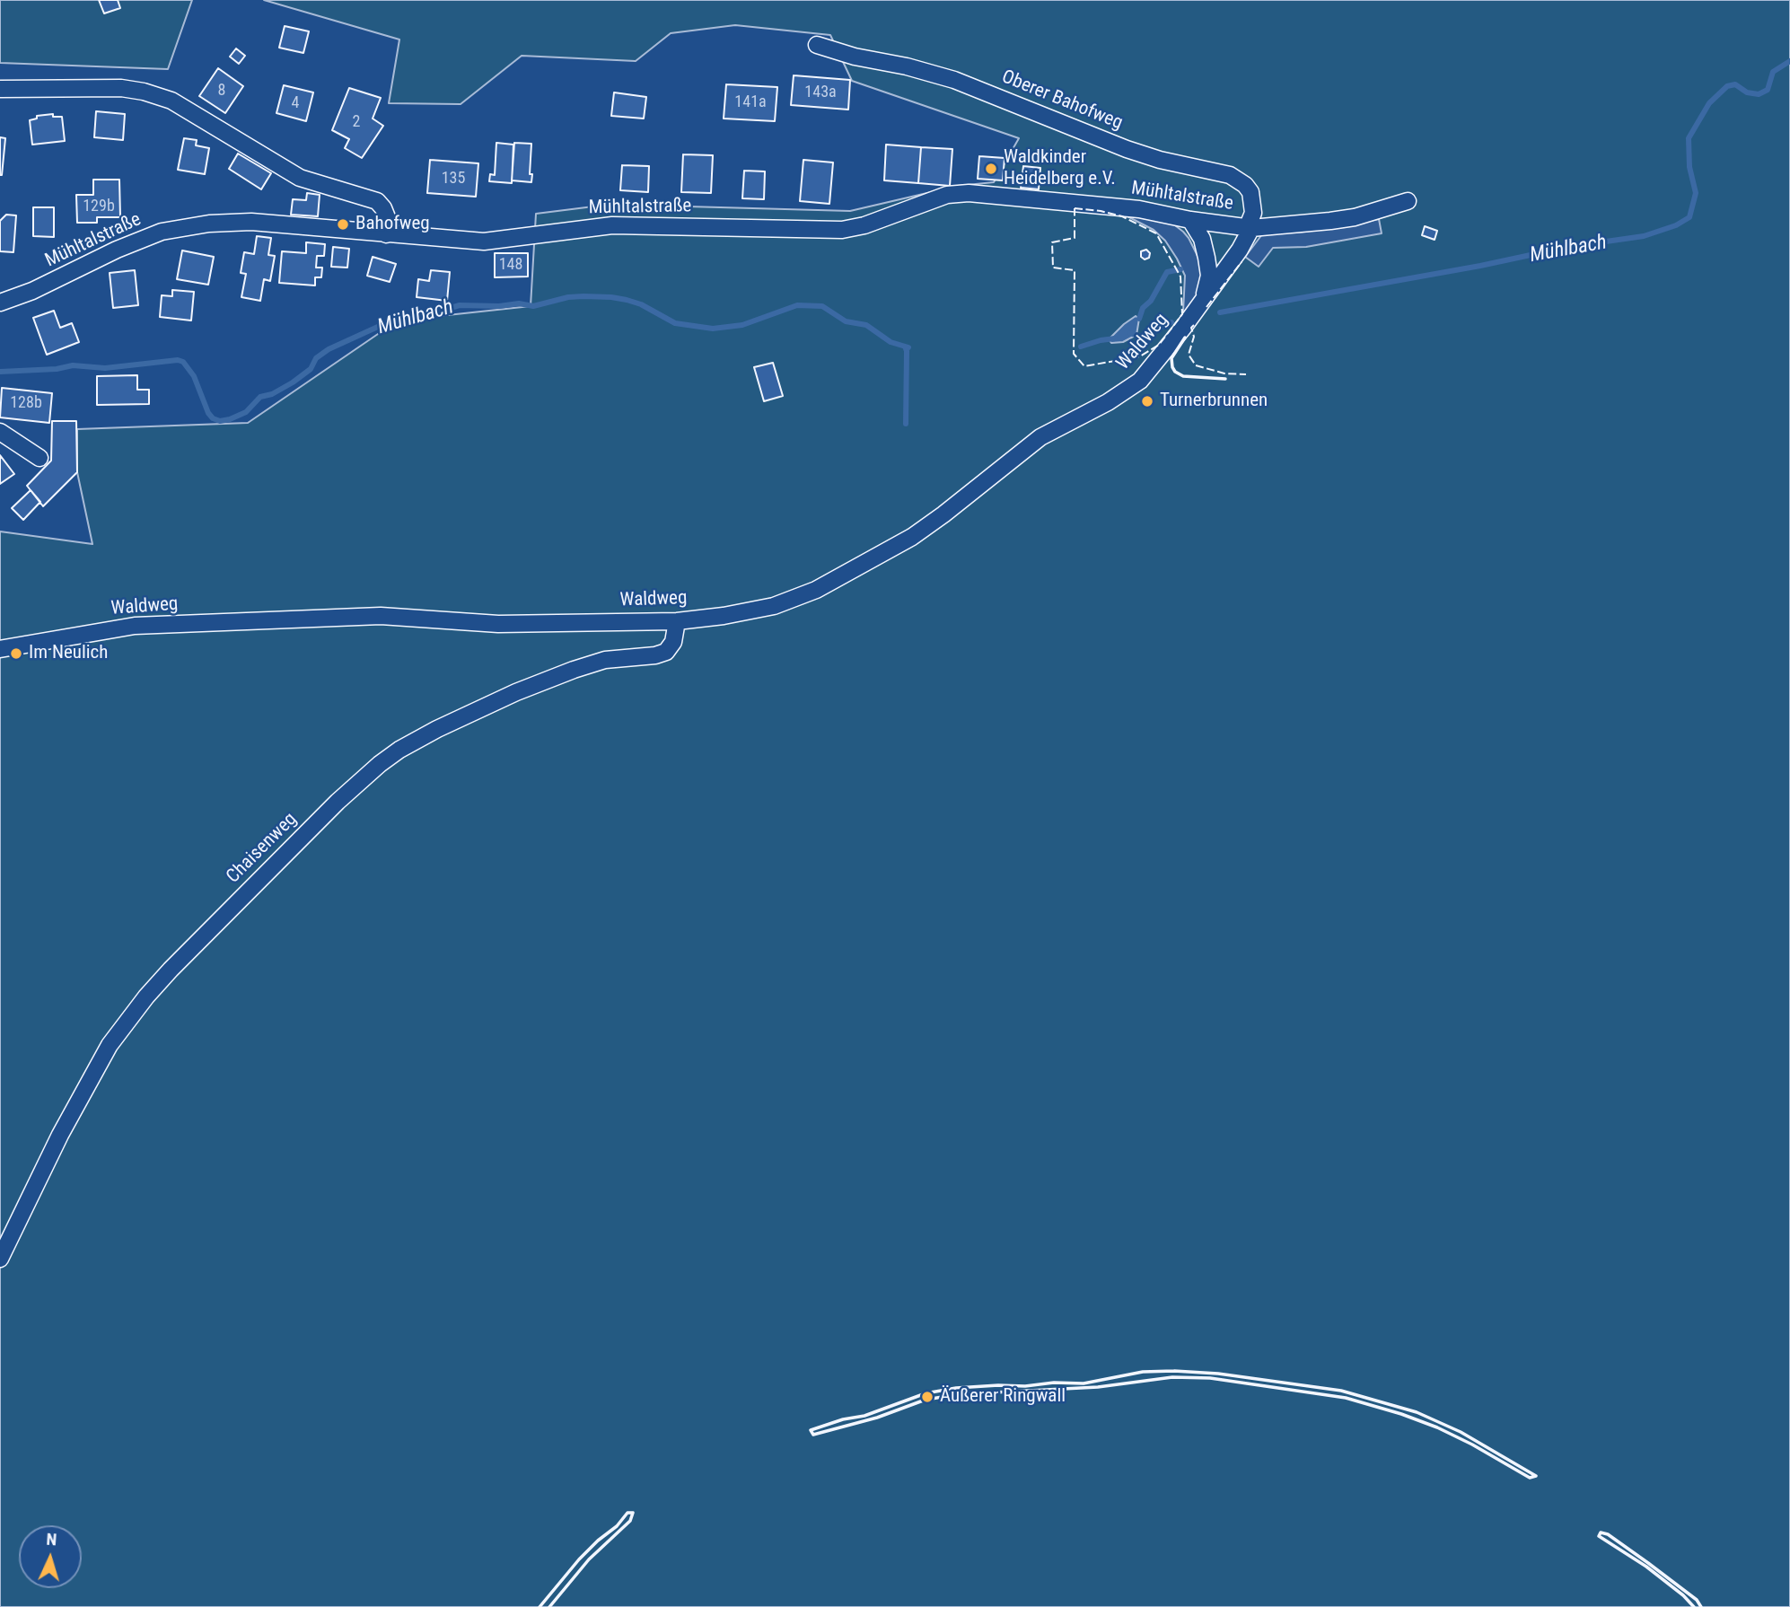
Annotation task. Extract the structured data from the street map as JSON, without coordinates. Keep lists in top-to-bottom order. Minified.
{"streets":{"street":["Oberer Bahofweg","Mühltalstraße","Waldweg","Chaisenweg"]},"crossings":[["Oberer Bahofweg","Mühltalstraße"],["Oberer Bahofweg","Waldweg"],["Mühltalstraße","Waldweg"],["Waldweg","Chaisenweg"]],"water":["Mühlbach"],"places":["Waldkinder Heidelberg e.V.","Bahofweg","Turnerbrunnen","Im Neulich","Äußerer Ringwall"],"house_numbers":["8","143a","141a","4","2","135","129b","148","128b"],"north":"top"}
